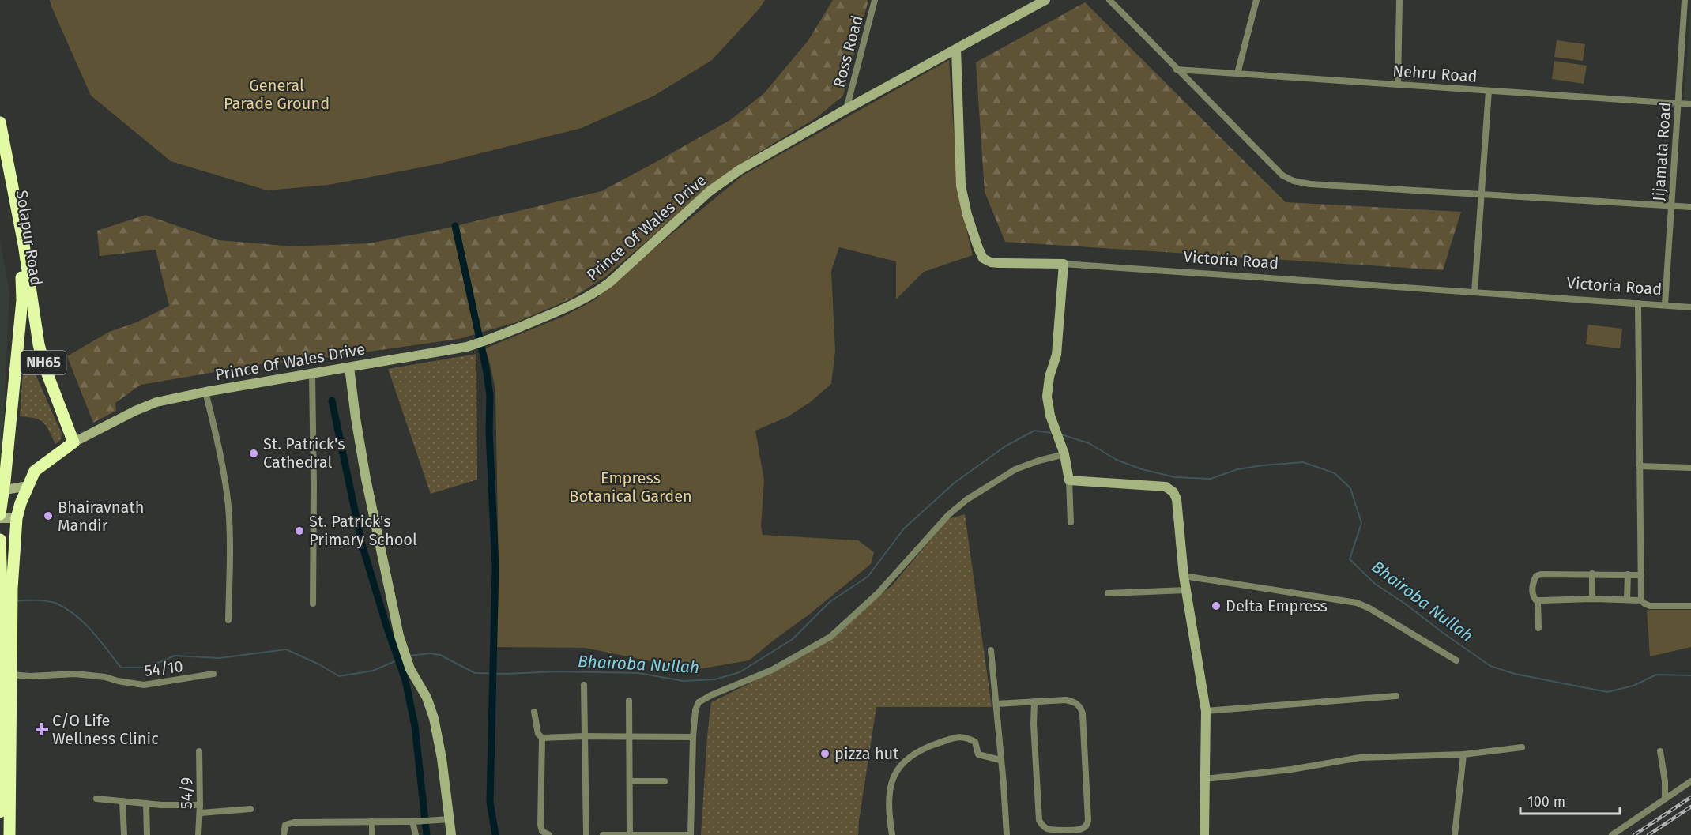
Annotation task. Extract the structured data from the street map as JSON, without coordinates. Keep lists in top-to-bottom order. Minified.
{"streets":{"highway":["Solapur Road","NH65"],"street":["Ross Road","Nehru Road","Jijamata Road","Prince Of Wales Drive","Victoria Road","54/10","54/9"]},"crossings":[["Ross Road","Prince Of Wales Drive"],["Nehru Road","Jijamata Road"],["Jijamata Road","Victoria Road"],["Prince Of Wales Drive","Solapur Road"],["Prince Of Wales Drive","Victoria Road"]],"water":["Bhairoba Nullah"],"parks":["General Parade Ground","Empress Botanical Garden"],"places":{"other":["St. Patrick's Cathedral","Bhairavnath Mandir","St. Patrick's Primary School","Delta Empress","pizza hut"],"health":["C/O Life Wellness Clinic"]},"scale_bar":"100 m"}
